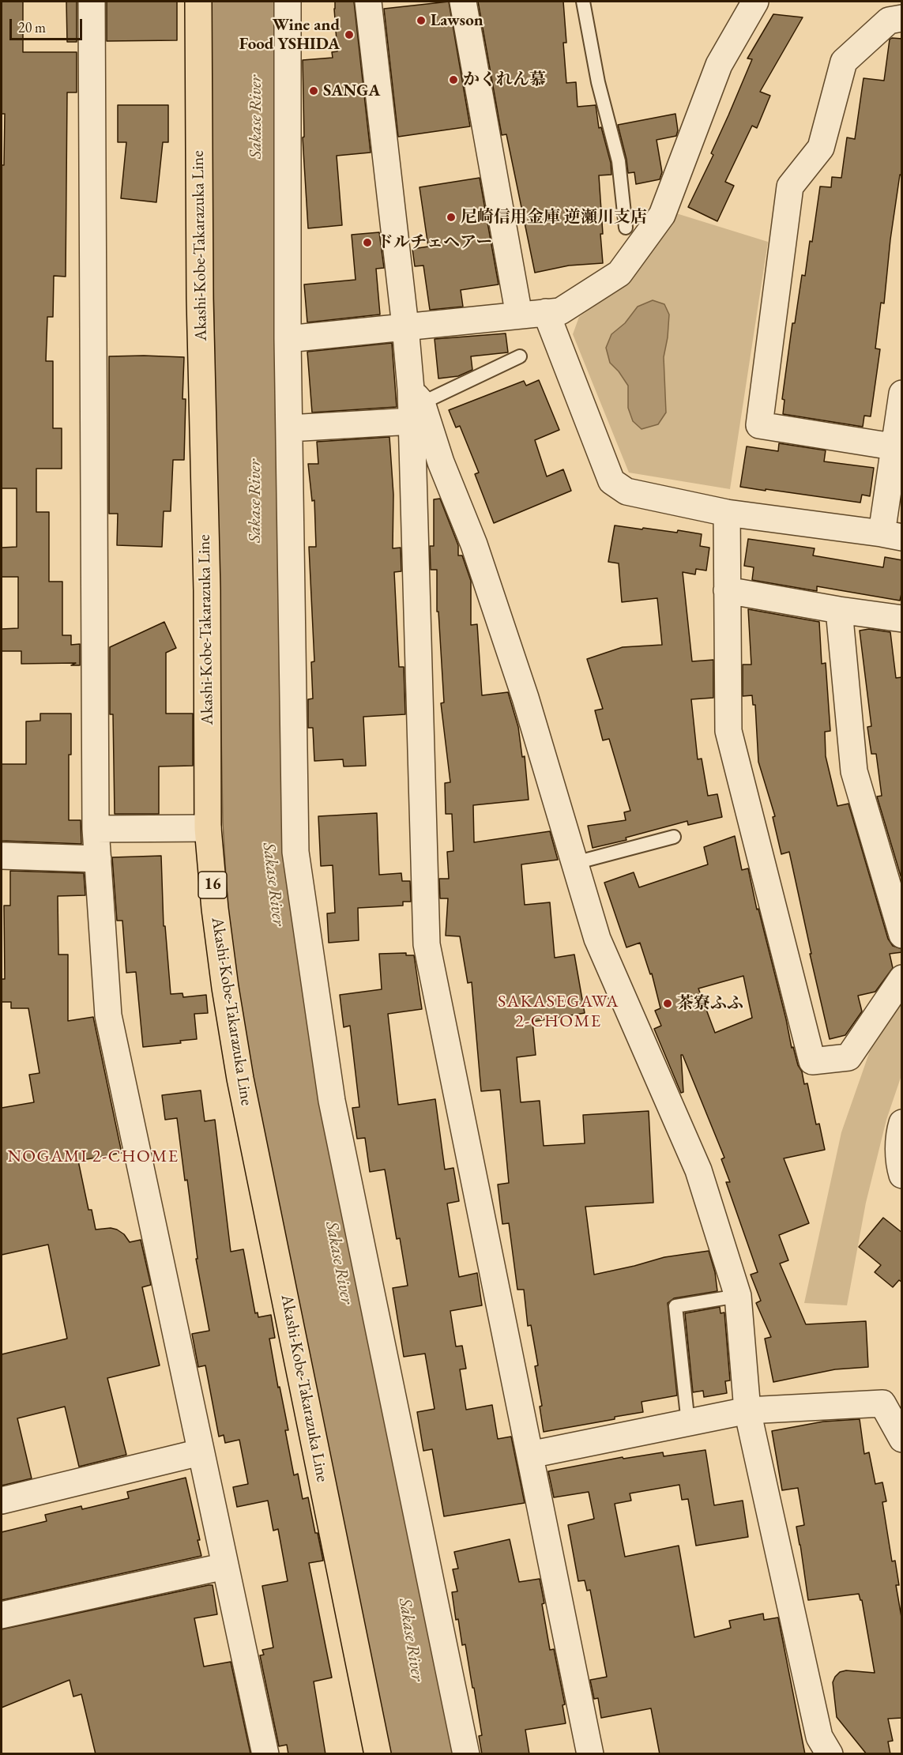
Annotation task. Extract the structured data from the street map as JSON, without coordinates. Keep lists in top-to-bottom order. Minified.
{"streets":{"main road":["Akashi-Kobe-Takarazuka Line","16"]},"districts":["SAKASEGAWA 2-CHOME","NOGAMI 2-CHOME"],"water":["Sakase River"],"places":["Lawson","Wine and Food YSHIDA","かくれん慕","SANGA","尼崎信用金庫 逆瀬川支店","ドルチェヘアー","茶寮ふふ"],"scale_bar":"20 m"}
